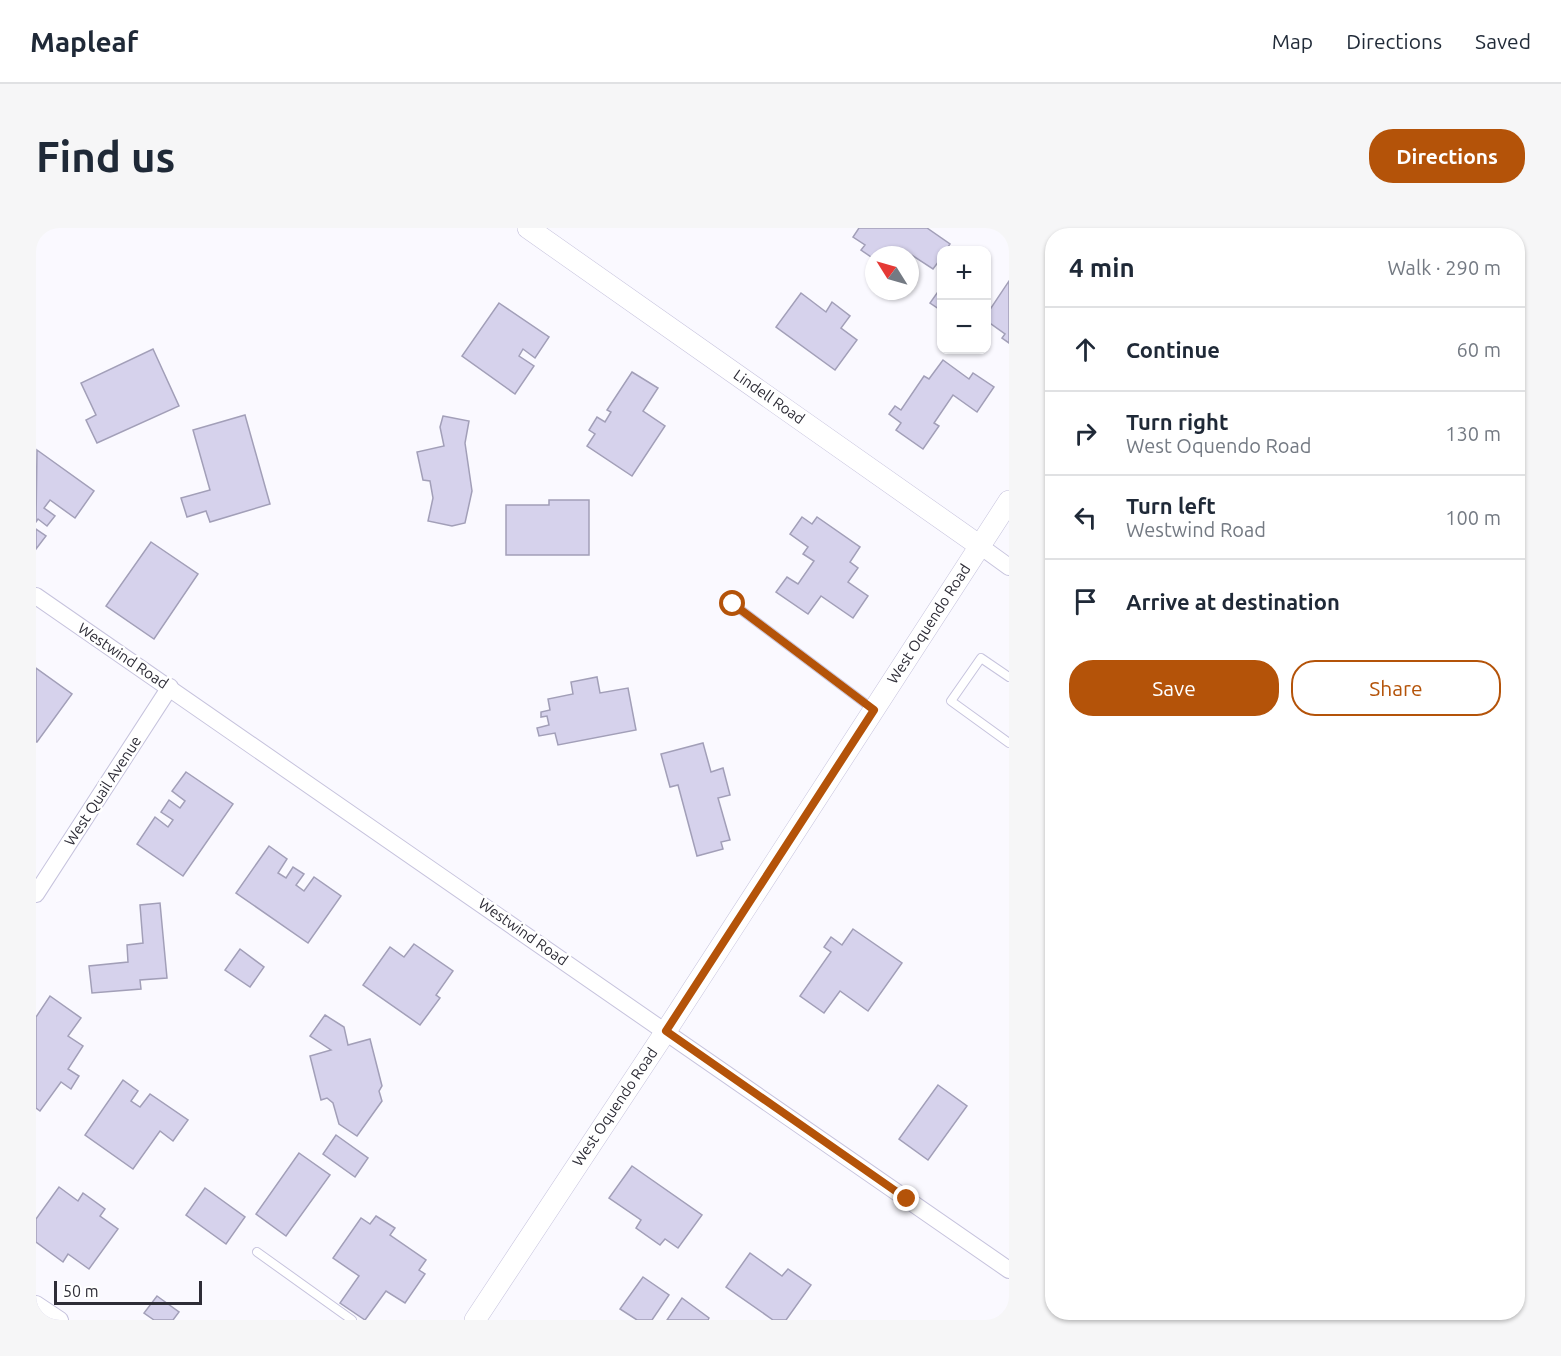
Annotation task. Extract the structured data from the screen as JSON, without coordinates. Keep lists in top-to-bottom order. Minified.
{"streets":{"street":["Lindell Road","West Oquendo Road","Westwind Road","West Quail Avenue"]},"crossings":[["Lindell Road","West Oquendo Road"],["West Oquendo Road","Westwind Road"],["Westwind Road","West Quail Avenue"]],"scale_bar":"50 m","north":"top left","page":{"header":"Mapleaf","nav":["Map","Directions","Saved"],"buttons":["Directions",["Save","Share"]],"title":"Find us","heading":["4 min","Walk · 290 m"],"map_buttons":["+","−"],"list":[["Continue","60 m"],["Turn right","West Oquendo Road","130 m"],["Turn left","Westwind Road","100 m"],"Arrive at destination"],"scale":"50 m"}}
